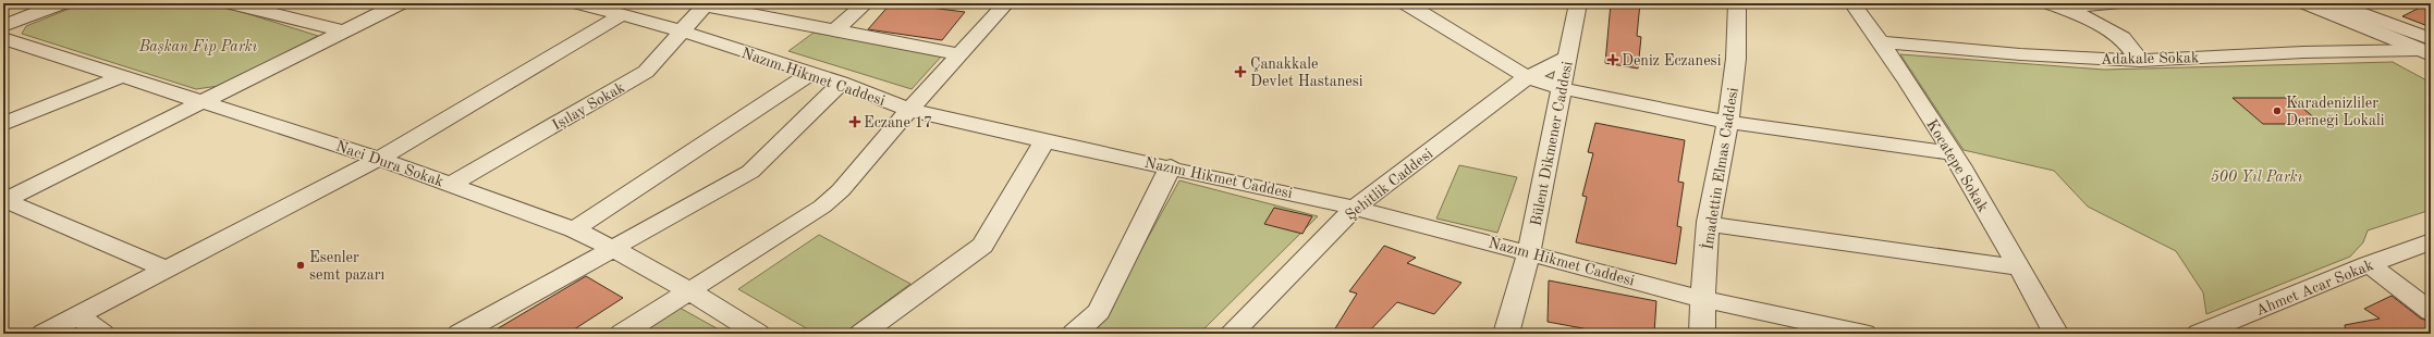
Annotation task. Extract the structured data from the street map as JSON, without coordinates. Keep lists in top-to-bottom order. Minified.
{"streets":{"street":["Adakale Sokak","Nazım Hikmet Caddesi","Işılay Sokak","Bülent Dikmener Caddesi","Naci Dura Sokak","Kocatepe Sokak","İmadettin Elmas Caddesi","Şehitlik Caddesi","Ahmet Acar Sokak"]},"crossings":[["Adakale Sokak","Kocatepe Sokak"],["Nazım Hikmet Caddesi","Işılay Sokak"],["Nazım Hikmet Caddesi","Bülent Dikmener Caddesi"],["Nazım Hikmet Caddesi","İmadettin Elmas Caddesi"],["Nazım Hikmet Caddesi","Şehitlik Caddesi"],["Işılay Sokak","Naci Dura Sokak"],["Bülent Dikmener Caddesi","Şehitlik Caddesi"]],"parks":["Başkan Fip Parkı","500 Yıl Parkı"],"places":{"health":["Deniz Eczanesi","Çanakkale Devlet Hastanesi","Eczane 17"],"other":["Karadenizliler Derneği Lokali","Esenler semt pazarı"]}}
